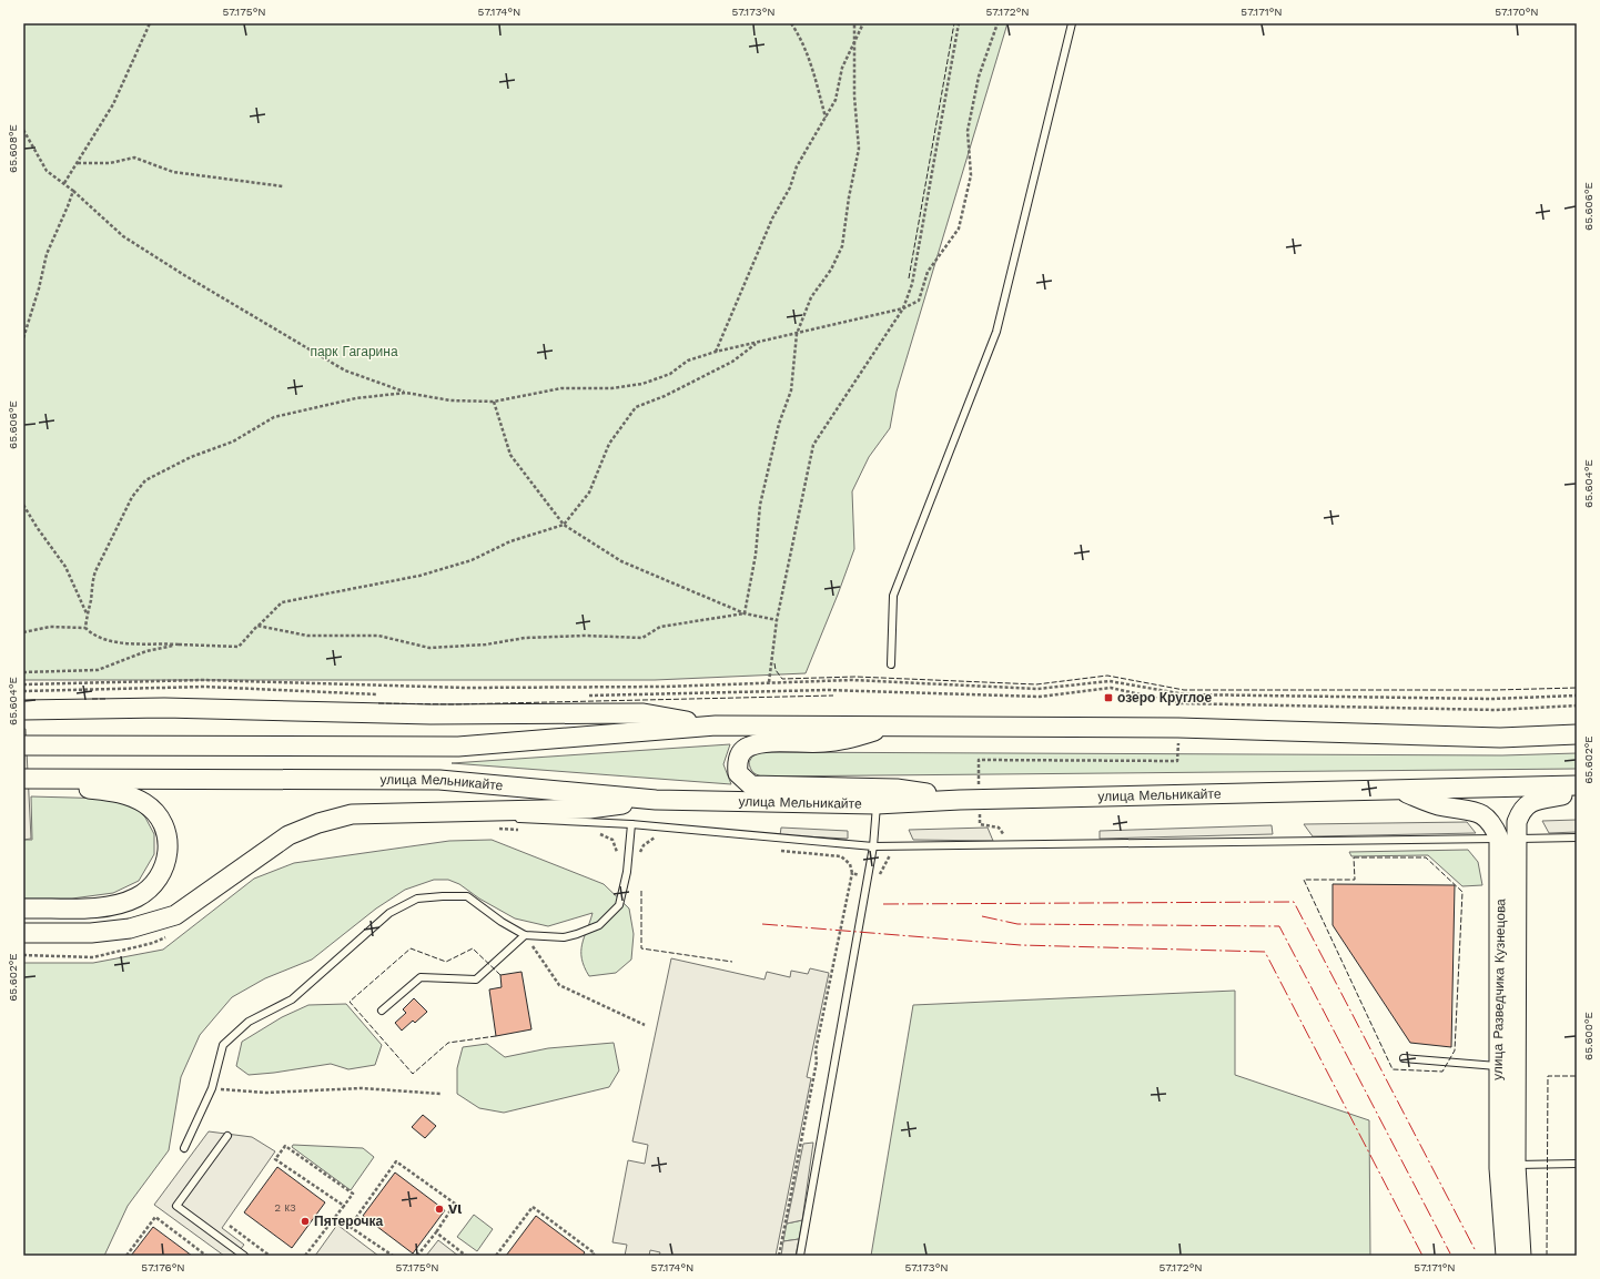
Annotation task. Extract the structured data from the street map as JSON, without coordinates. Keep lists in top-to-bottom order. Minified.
{"streets":{"main road":["улица Мельникайте","улица Разведчика Кузнецова"]},"crossings":[["улица Мельникайте","улица Разведчика Кузнецова"]],"parks":["парк Гагарина"],"places":{"transit":["озеро Круглое"],"other":["Vl","Пятерочка"]},"house_numbers":["2 к3"],"coordinates":["57.175°N","57.174°N","57.173°N","57.172°N","57.171°N","57.170°N","65.608°E","65.606°E","65.604°E","65.602°E","65.600°E","57.176°N"]}
